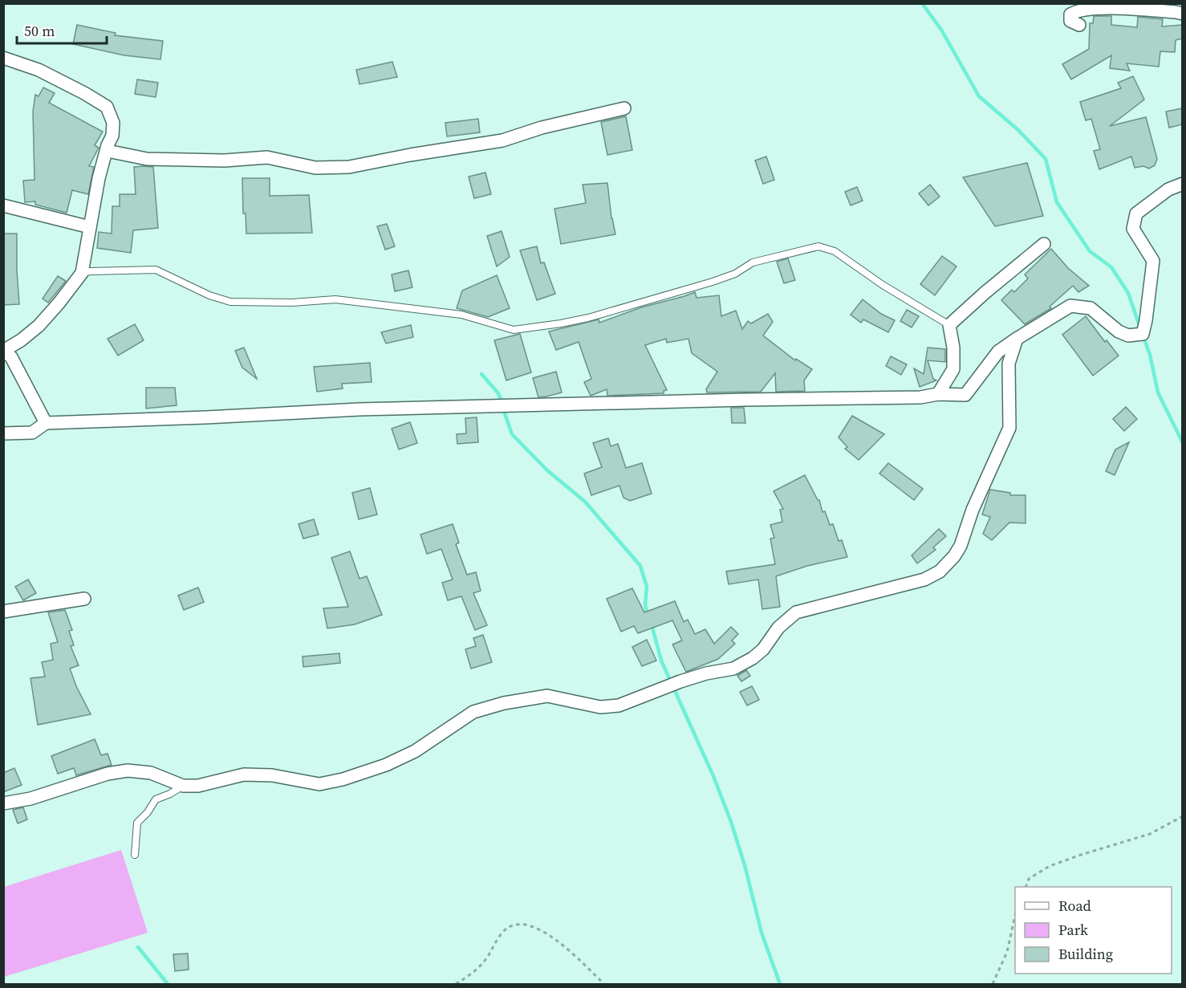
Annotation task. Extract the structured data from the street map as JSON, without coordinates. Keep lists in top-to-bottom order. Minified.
{"legend":["Road","Park","Building"],"scale_bar":"50 m"}
